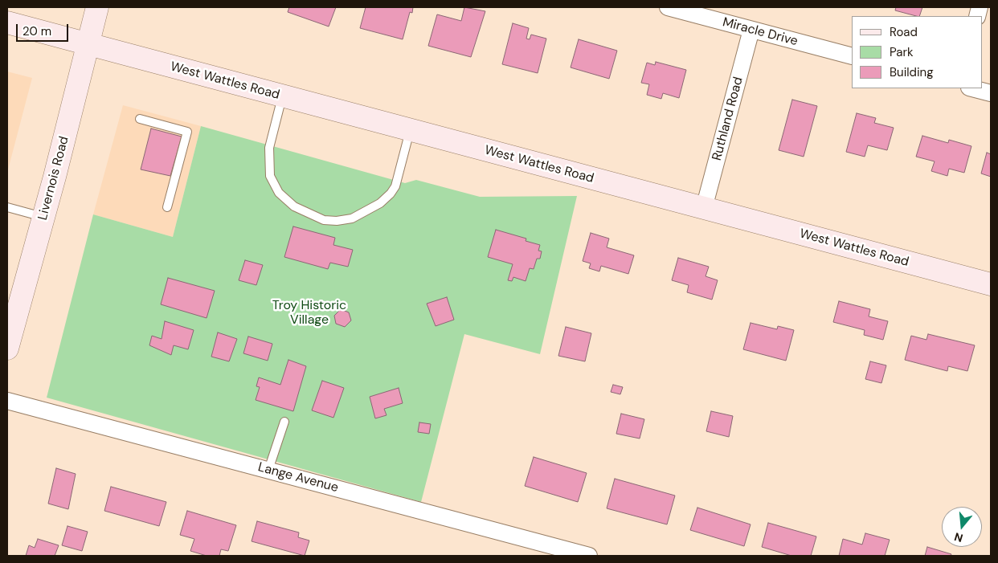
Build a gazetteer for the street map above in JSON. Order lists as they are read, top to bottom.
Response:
{
  "streets": {
    "street": [
      "Miracle Drive",
      "West Wattles Road",
      "Ruthland Road",
      "Livernois Road",
      "Lange Avenue"
    ]
  },
  "crossings": [
    ["Miracle Drive", "Ruthland Road"],
    ["West Wattles Road", "Ruthland Road"],
    ["West Wattles Road", "Livernois Road"]
  ],
  "parks": ["Troy Historic Village"],
  "legend": ["Road", "Park", "Building"],
  "scale_bar": "20 m",
  "north": "bottom"
}
